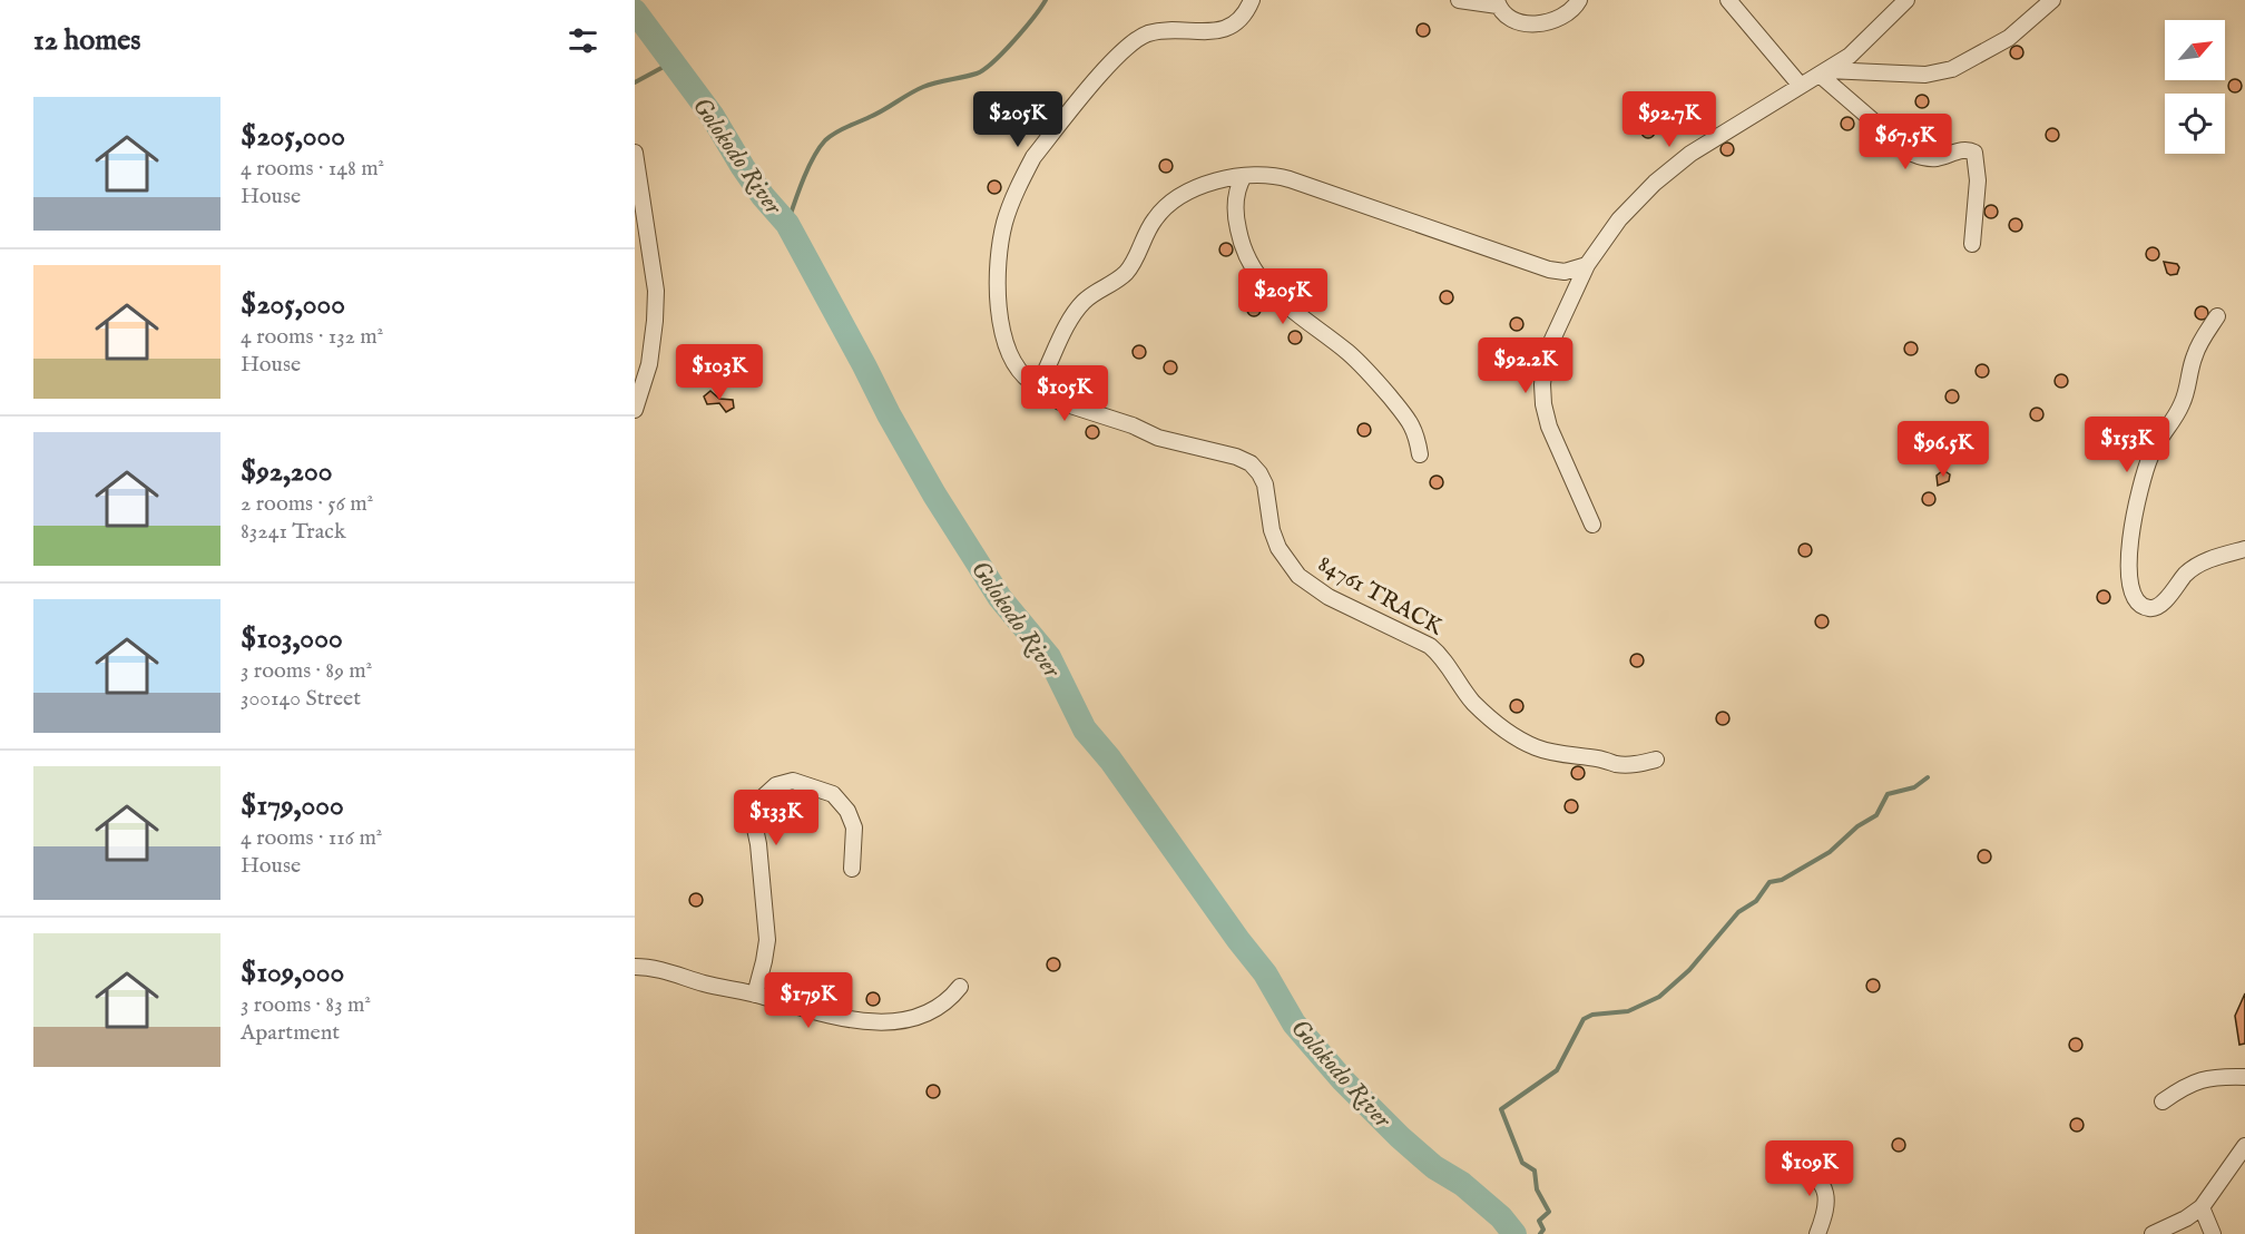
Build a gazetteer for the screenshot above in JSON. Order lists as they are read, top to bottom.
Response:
{
  "streets": {
    "street": ["84761 TRACK"]
  },
  "water": ["Golokodo River"],
  "north": "top right",
  "page": {
    "heading": "12 homes",
    "list": [
      {
        "name": "$205,000",
        "note": "4 rooms · 148 m² · House"
      },
      {
        "name": "$205,000",
        "note": "4 rooms · 132 m² · House"
      },
      {
        "name": "$92,200",
        "note": "2 rooms · 56 m² · 83241 Track"
      },
      {
        "name": "$103,000",
        "note": "3 rooms · 89 m² · 300140 Street"
      },
      {
        "name": "$179,000",
        "note": "4 rooms · 116 m² · House"
      },
      {
        "name": "$109,000",
        "note": "3 rooms · 83 m² · Apartment"
      }
    ],
    "price": [
      "$205K",
      "$92.7K",
      "$67.5K",
      "$205K",
      "$92.2K",
      "$103K",
      "$105K",
      "$153K",
      "$96.5K",
      "$133K",
      "$179K",
      "$109K"
    ]
  }
}
